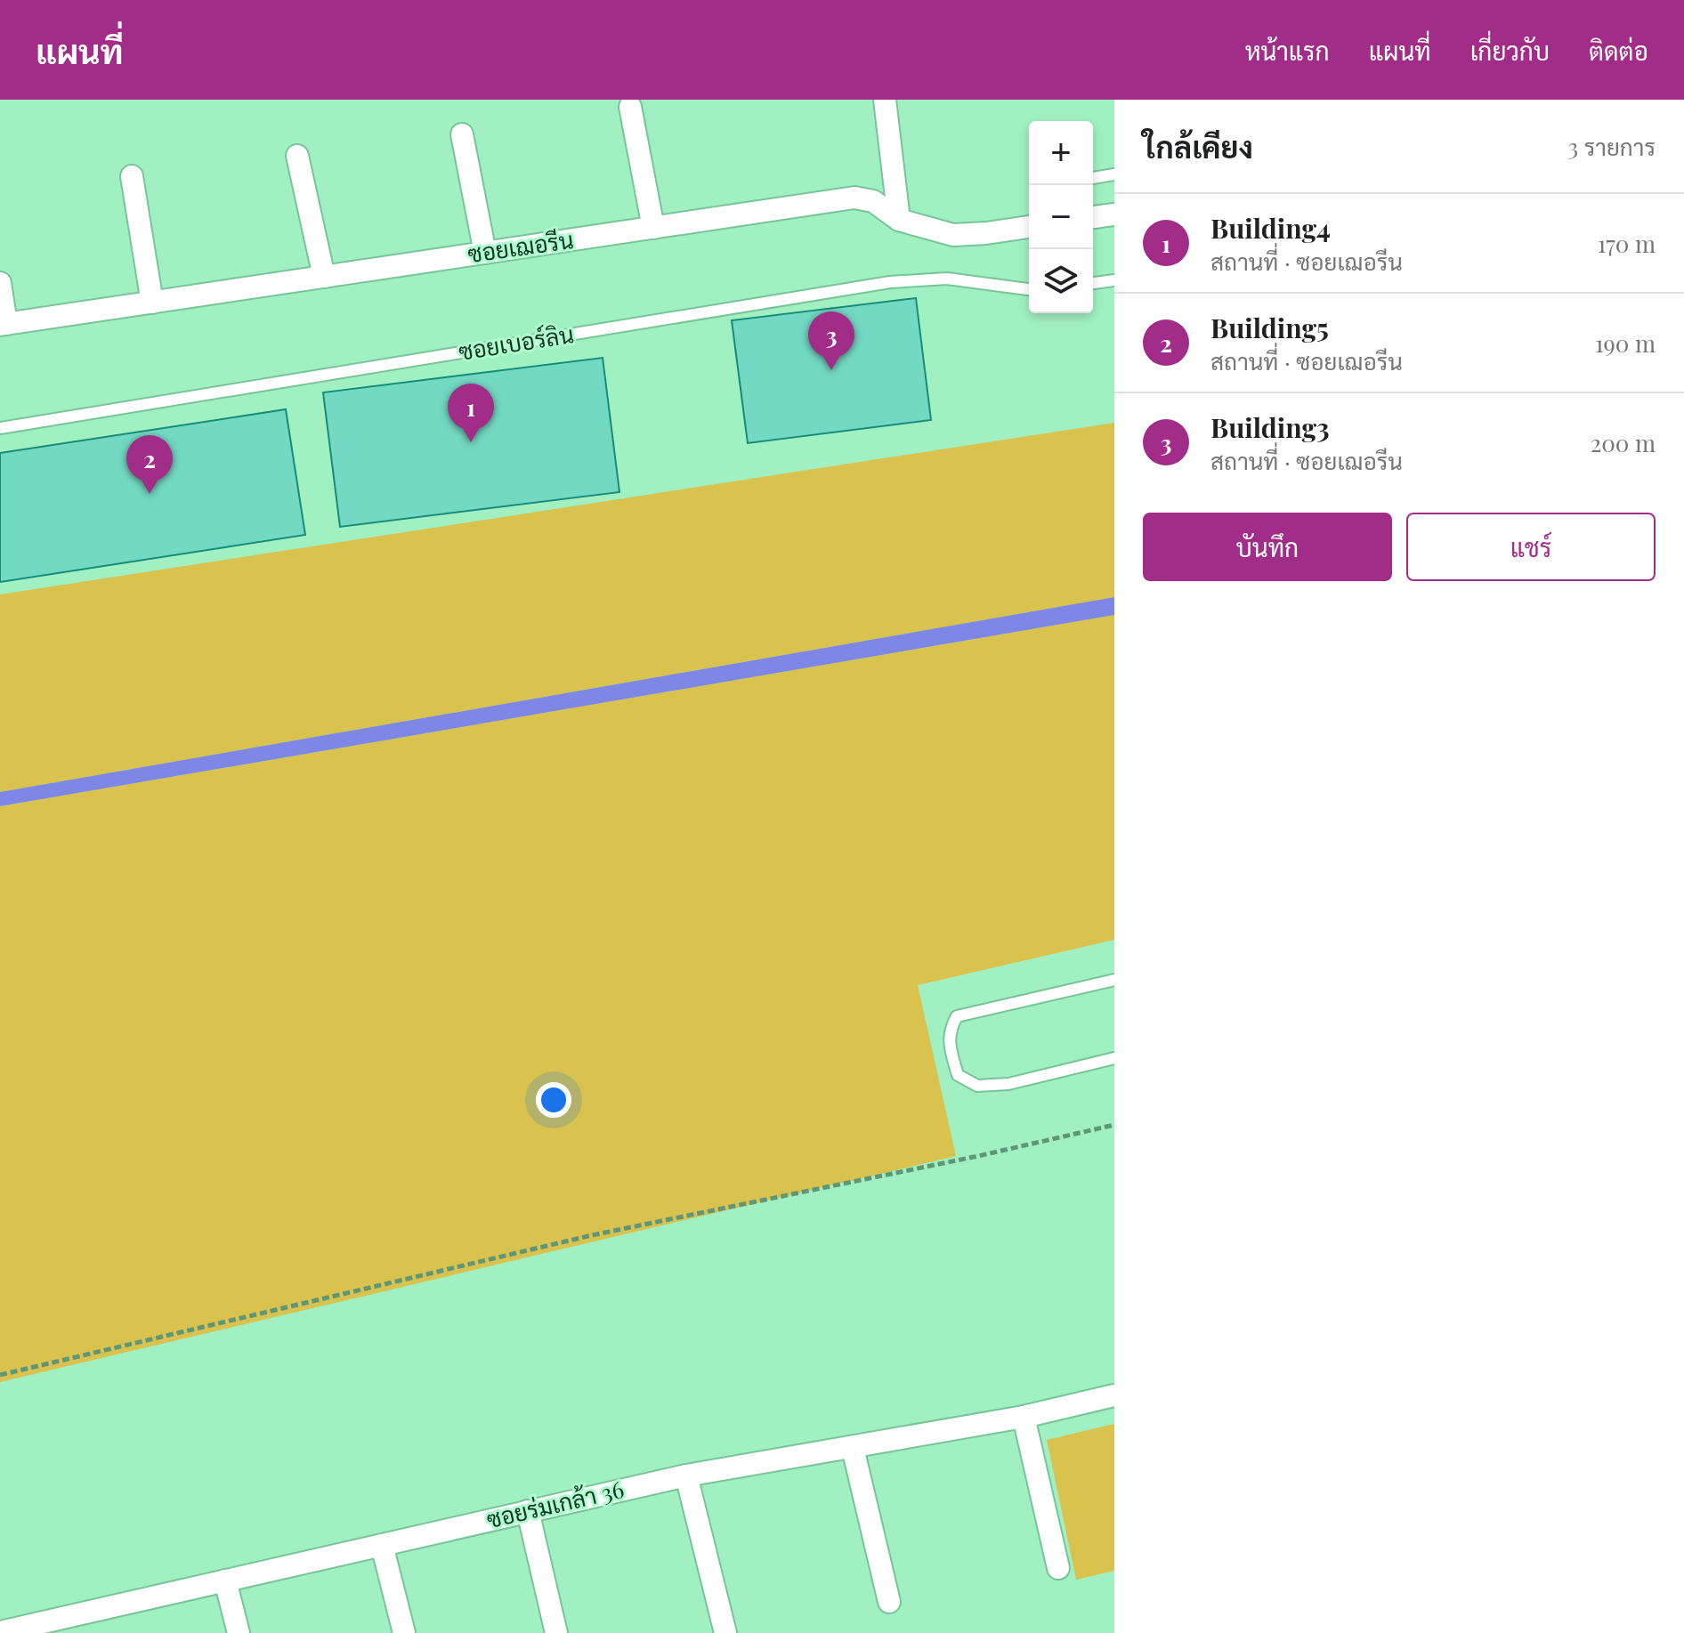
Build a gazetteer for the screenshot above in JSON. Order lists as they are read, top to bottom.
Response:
{
  "streets": {
    "street": ["ซอยเฌอรีน", "ซอยร่มเกล้า 36"],
    "lane": ["ซอยเบอร์ลิน"]
  },
  "page": {
    "header": "แผนที่",
    "nav": [
      "หน้าแรก",
      "แผนที่",
      "เกี่ยวกับ",
      "ติดต่อ"
    ],
    "heading": ["ใกล้เคียง", "3 รายการ"],
    "map_buttons": ["+", "−"],
    "list": [
      {
        "mark": "1",
        "name": "Building4",
        "note": "สถานที่ · ซอยเฌอรีน",
        "value": "170 m"
      },
      {
        "mark": "2",
        "name": "Building5",
        "note": "สถานที่ · ซอยเฌอรีน",
        "value": "190 m"
      },
      {
        "mark": "3",
        "name": "Building3",
        "note": "สถานที่ · ซอยเฌอรีน",
        "value": "200 m"
      }
    ],
    "pins": ["3", "1", "2"],
    "buttons": ["บันทึก", "แชร์"]
  }
}
